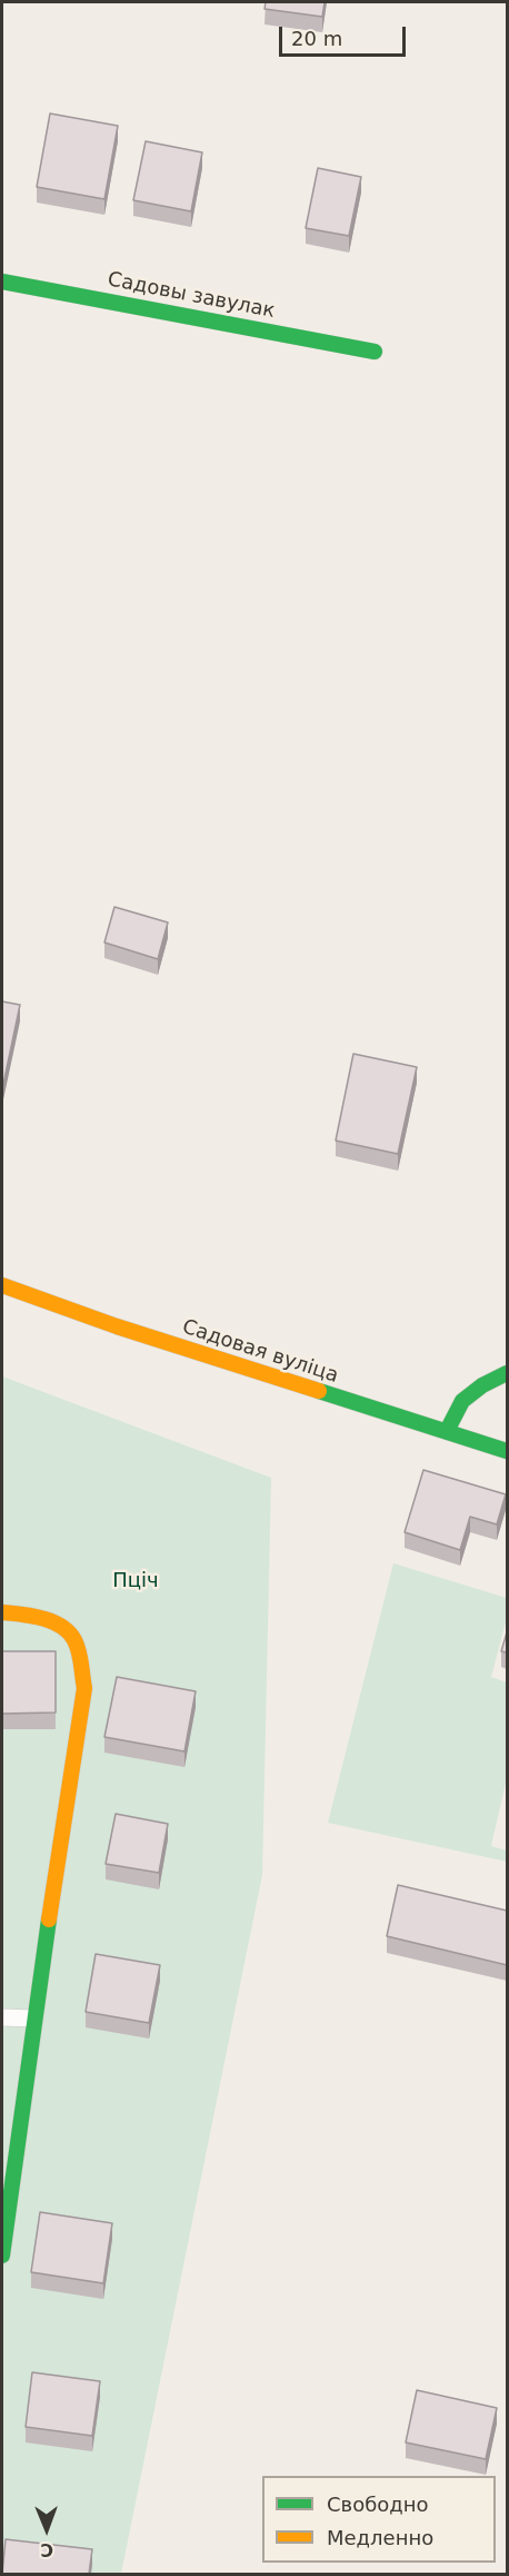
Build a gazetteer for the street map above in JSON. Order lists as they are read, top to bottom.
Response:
{
  "streets": {
    "street": ["Садовы завулак", "Садовая вуліца"]
  },
  "parks": ["Пціч"],
  "legend": ["Свободно", "Медленно"],
  "scale_bar": "20 m",
  "north": "bottom"
}
